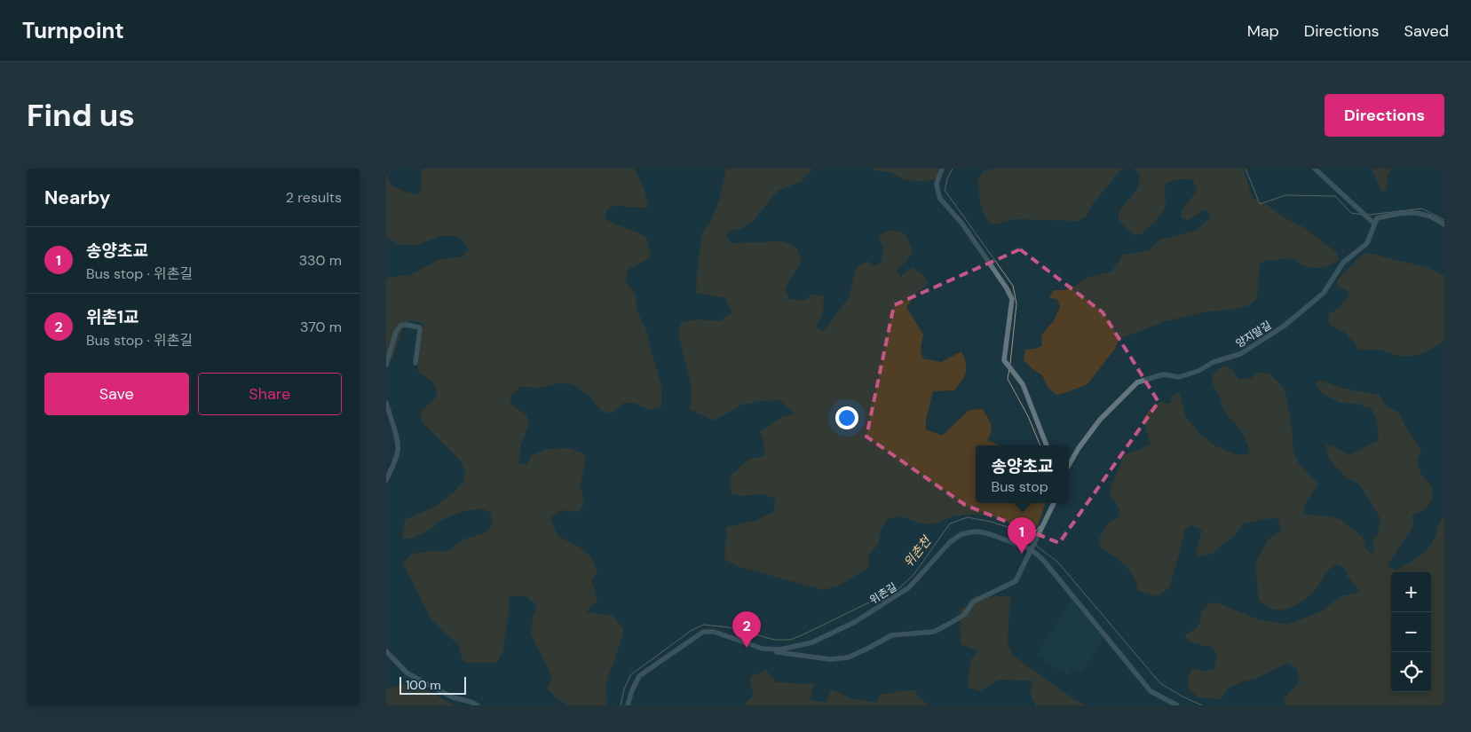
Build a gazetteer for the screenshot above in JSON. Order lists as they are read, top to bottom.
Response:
{
  "streets": {
    "street": ["양지말길", "위촌길"]
  },
  "water": ["위촌천"],
  "scale_bar": "100 m",
  "page": {
    "header": "Turnpoint",
    "nav": ["Map", "Directions", "Saved"],
    "buttons": [
      "Directions",
      ["Save", "Share"]
    ],
    "title": "Find us",
    "heading": ["Nearby", "2 results"],
    "list": [
      {
        "mark": "1",
        "name": "송양초교",
        "note": "Bus stop · 위촌길",
        "value": "330 m"
      },
      {
        "mark": "2",
        "name": "위촌1교",
        "note": "Bus stop · 위촌길",
        "value": "370 m"
      }
    ],
    "popup": ["송양초교", "Bus stop"],
    "pins": ["1", "2"],
    "map_buttons": ["+", "−"],
    "scale": "100 m"
  }
}
